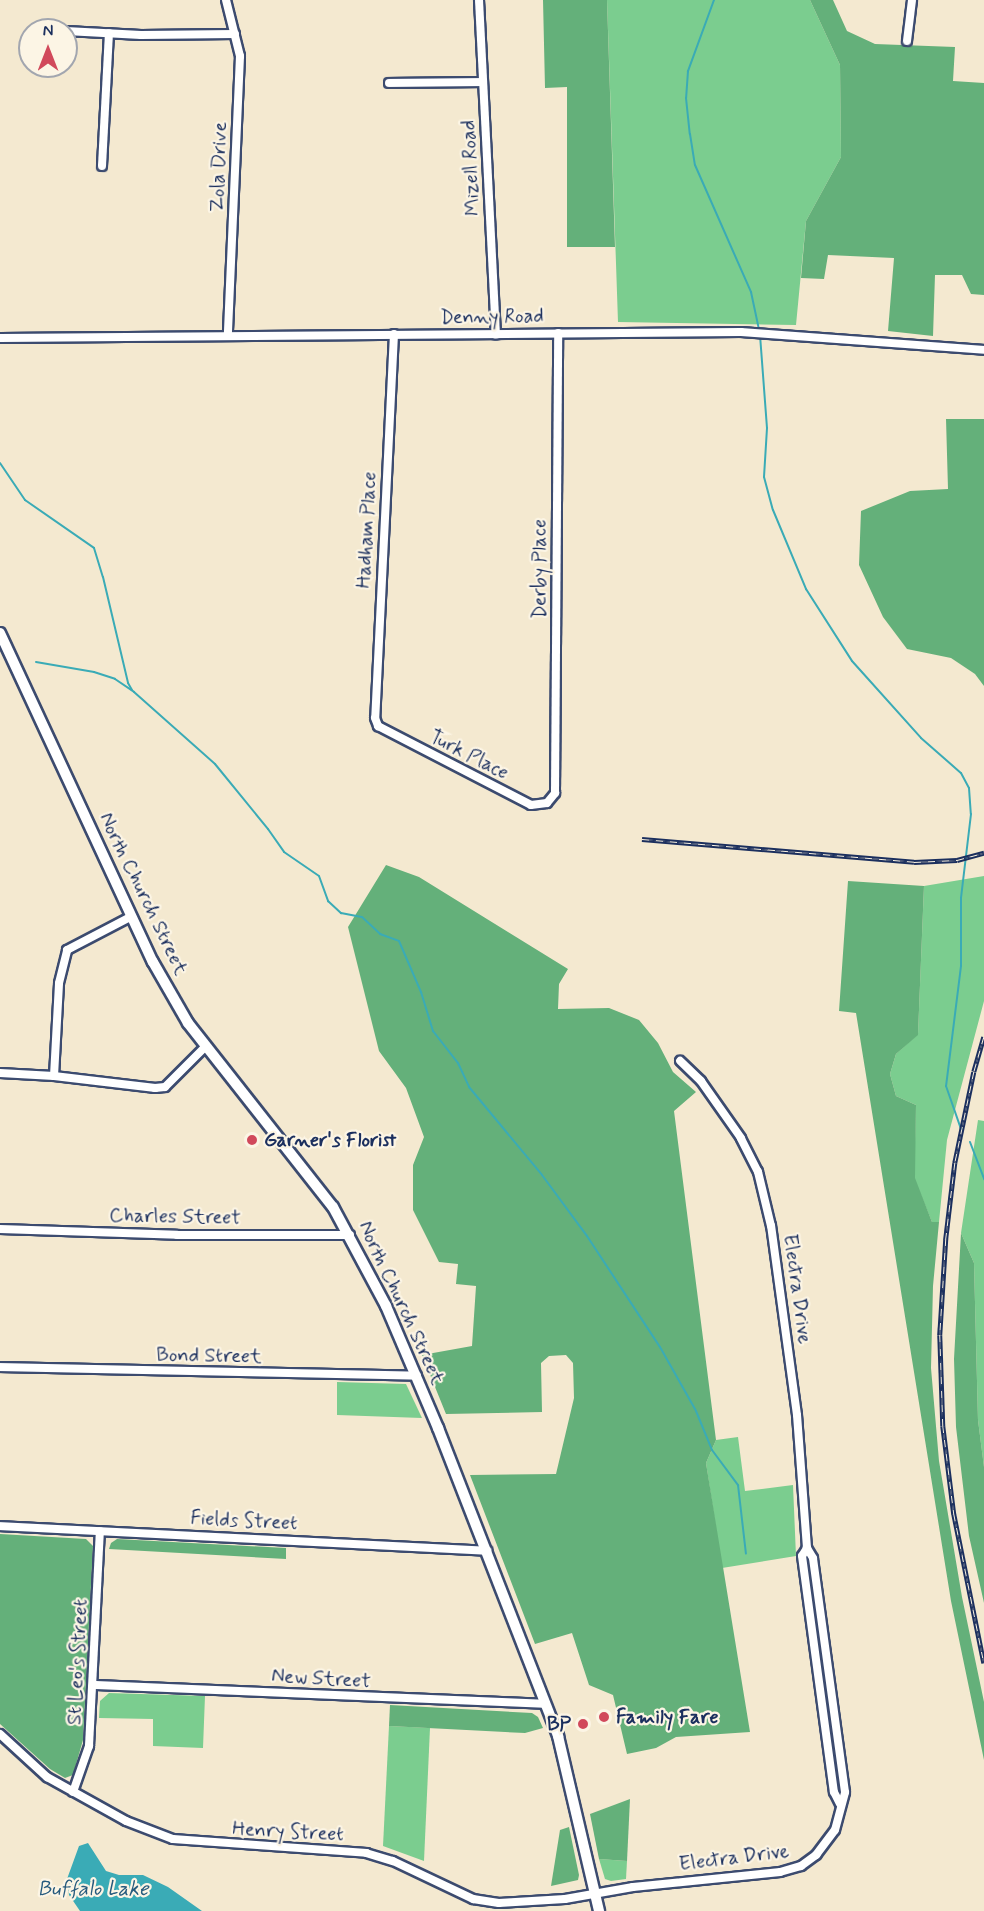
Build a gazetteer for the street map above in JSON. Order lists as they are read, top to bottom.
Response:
{
  "streets": {
    "main road": ["North Church Street"],
    "street": [
      "Zola Drive",
      "Mizell Road",
      "Denny Road",
      "Hadham Place",
      "Derby Place",
      "Turk Place",
      "Charles Street",
      "Electra Drive",
      "Bond Street",
      "Fields Street",
      "St Leo's Street",
      "New Street",
      "Henry Street"
    ]
  },
  "crossings": [
    ["Zola Drive", "Denny Road"],
    ["Mizell Road", "Denny Road"],
    ["Denny Road", "Hadham Place"],
    ["Denny Road", "Derby Place"],
    ["Hadham Place", "Turk Place"],
    ["Derby Place", "Turk Place"],
    ["North Church Street", "Charles Street"],
    ["North Church Street", "Electra Drive"],
    ["North Church Street", "Bond Street"],
    ["North Church Street", "Fields Street"],
    ["North Church Street", "New Street"],
    ["North Church Street", "Henry Street"],
    ["Electra Drive", "Henry Street"],
    ["Fields Street", "St Leo's Street"],
    ["St Leo's Street", "New Street"],
    ["St Leo's Street", "Henry Street"]
  ],
  "water": ["Buffalo Lake"],
  "places": ["Garner's Florist", "Family Fare", "BP"],
  "north": "top"
}
